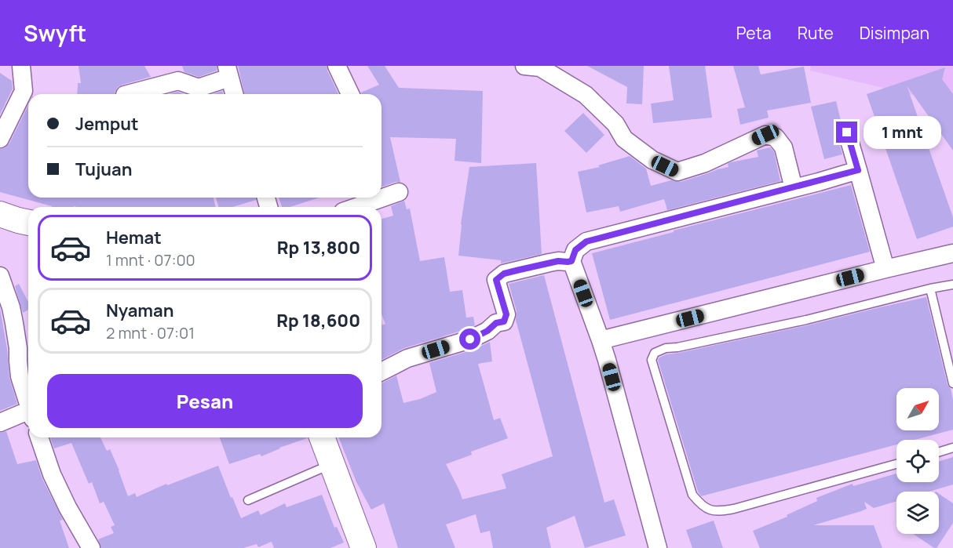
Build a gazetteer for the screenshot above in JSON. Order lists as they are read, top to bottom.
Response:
{
  "north": "top right",
  "page": {
    "header": "Swyft",
    "nav": ["Peta", "Rute", "Disimpan"],
    "banner": ["Jemput", "Tujuan"],
    "bubble": "1 mnt",
    "list": [
      {
        "name": "Hemat",
        "note": "1 mnt · 07:00",
        "value": "Rp 13,800"
      },
      {
        "name": "Nyaman",
        "note": "2 mnt · 07:01",
        "value": "Rp 18,600"
      }
    ],
    "buttons": "Pesan"
  }
}
